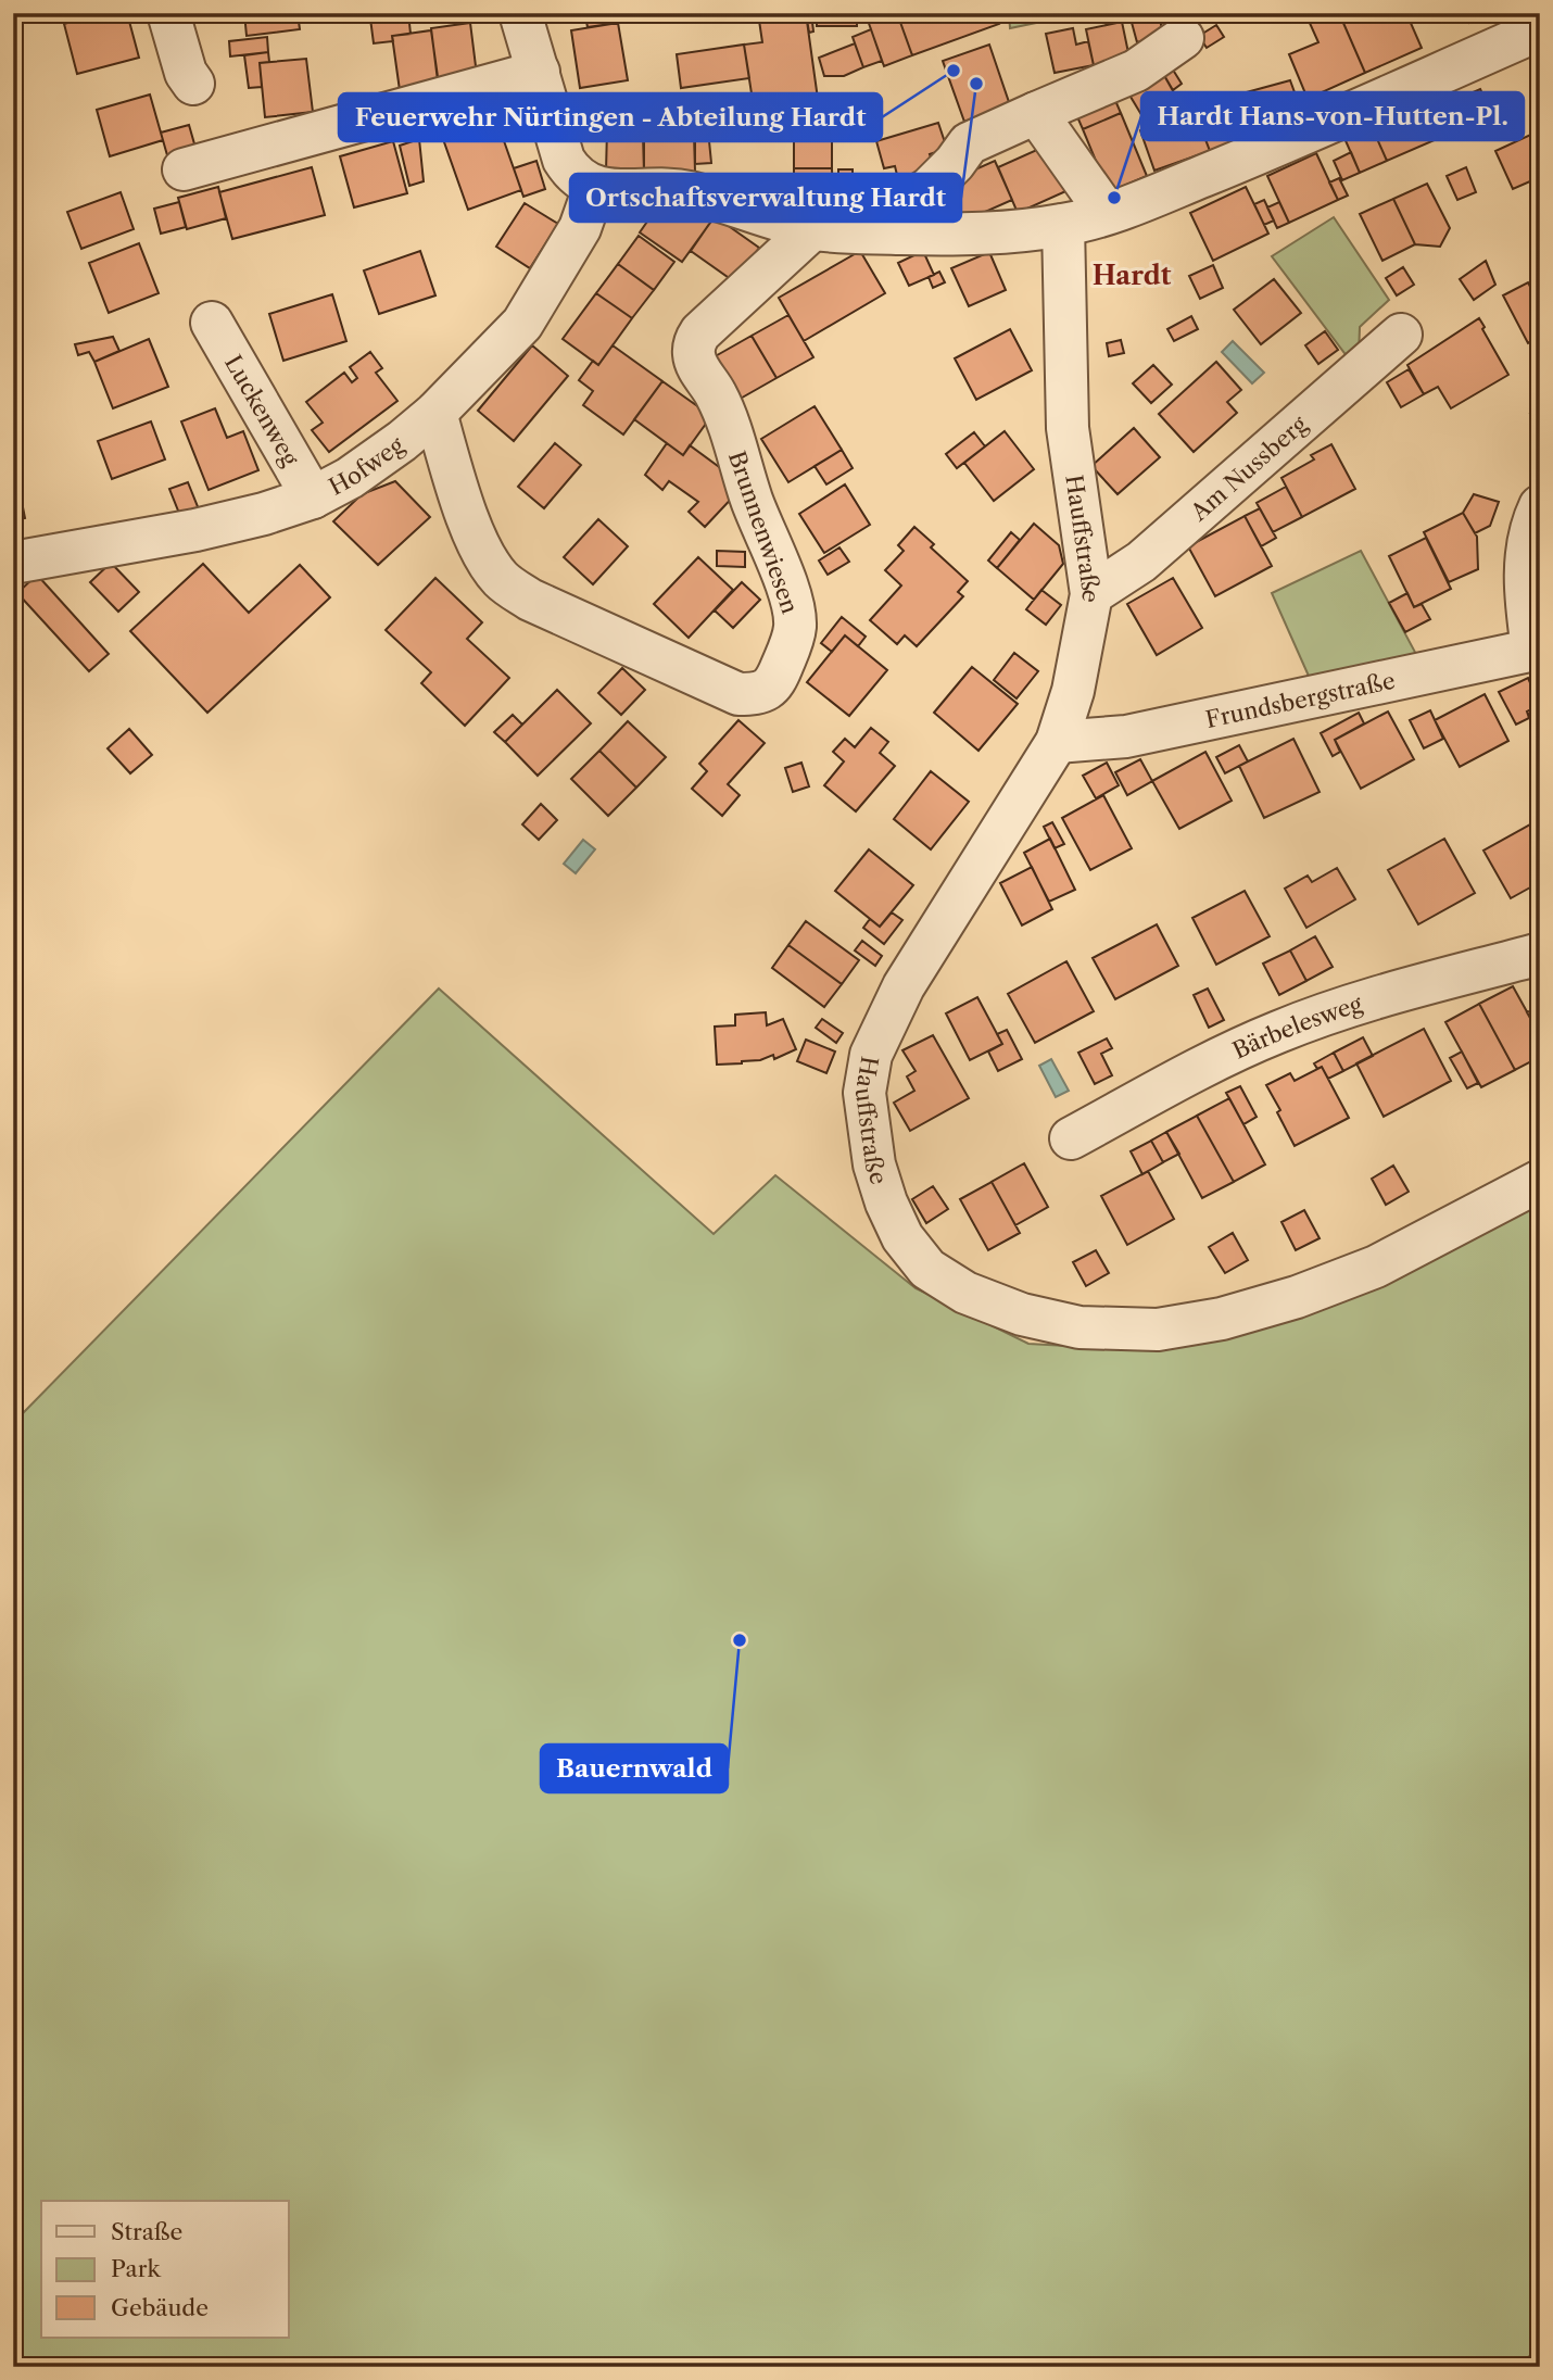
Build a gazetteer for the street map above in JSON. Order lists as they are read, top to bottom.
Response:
{
  "streets": {
    "street": [
      "Luckenweg",
      "Hofweg",
      "Am Nussberg",
      "Brunnenwiesen",
      "Hauffstraße",
      "Frundsbergstraße",
      "Bärbelesweg"
    ]
  },
  "crossings": [
    ["Luckenweg", "Hofweg"],
    ["Hofweg", "Brunnenwiesen"],
    ["Am Nussberg", "Hauffstraße"],
    ["Hauffstraße", "Frundsbergstraße"]
  ],
  "districts": ["Hardt"],
  "places": [
    "Feuerwehr Nürtingen - Abteilung Hardt",
    "Ortschaftsverwaltung Hardt",
    "Hardt Hans-von-Hutten-Pl.",
    "Bauernwald"
  ],
  "legend": ["Straße", "Park", "Gebäude"]
}
